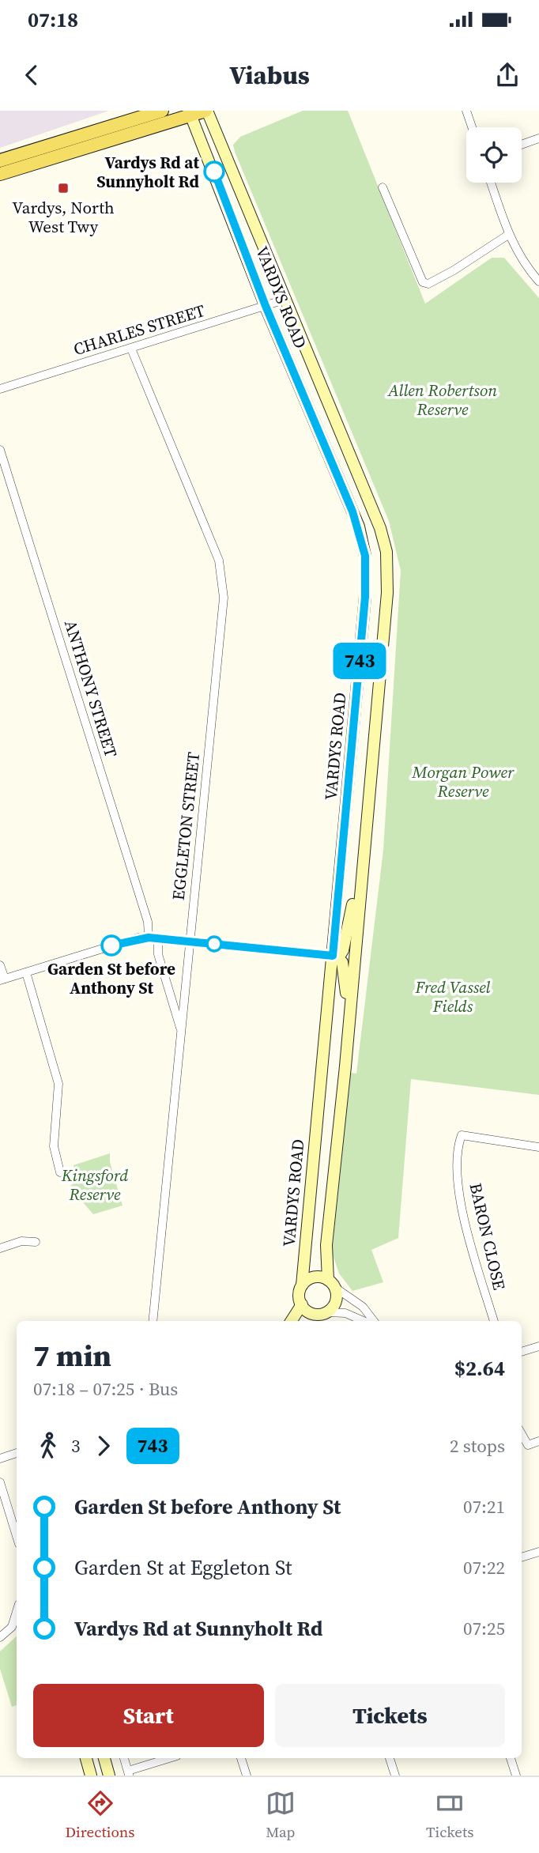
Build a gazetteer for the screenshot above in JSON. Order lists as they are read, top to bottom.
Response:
{
  "streets": {
    "main road": ["VARDYS ROAD"],
    "street": [
      "CHARLES STREET",
      "ANTHONY STREET",
      "EGGLETON STREET",
      "BARON CLOSE"
    ]
  },
  "crossings": [
    ["VARDYS ROAD", "CHARLES STREET"],
    ["CHARLES STREET", "EGGLETON STREET"]
  ],
  "parks": [
    "Allen Robertson Reserve",
    "Morgan Power Reserve",
    "Fred Vassel Fields",
    "Kingsford Reserve"
  ],
  "places": {
    "other": ["Vardys Rd at Sunnyholt Rd", "Garden St before Anthony St"],
    "transit": ["Vardys, North West Twy"]
  },
  "lines": ["bus line 743"],
  "page": {
    "status": "07:18",
    "header": "Viabus",
    "on_map": "743",
    "heading": ["7 min", "07:18 – 07:25 · Bus", "$2.64"],
    "legs": ["3", "743", "2 stops"],
    "list": [
      {
        "name": "Garden St before Anthony St",
        "value": "07:21"
      },
      {
        "name": "Garden St at Eggleton St",
        "value": "07:22"
      },
      {
        "name": "Vardys Rd at Sunnyholt Rd",
        "value": "07:25"
      }
    ],
    "buttons": ["Start", "Tickets"],
    "tabs": ["Directions", "Map", "Tickets"]
  }
}
